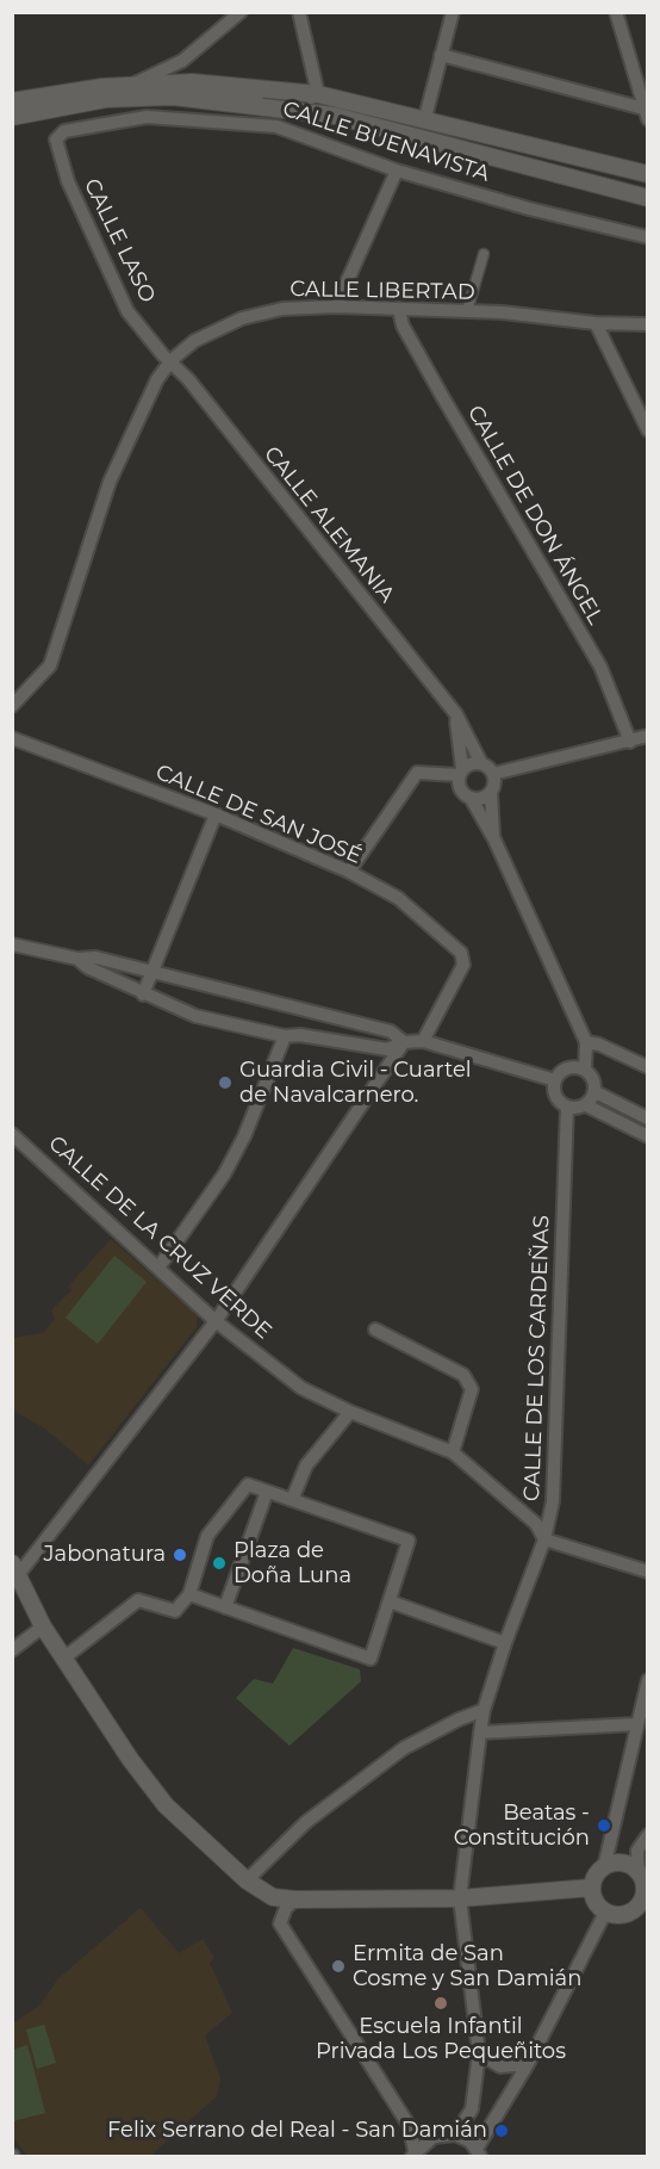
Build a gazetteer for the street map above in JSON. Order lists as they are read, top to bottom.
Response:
{
  "streets": {
    "street": [
      "CALLE BUENAVISTA",
      "CALLE LASO",
      "CALLE LIBERTAD",
      "CALLE DE DON ÁNGEL",
      "CALLE ALEMANIA",
      "CALLE DE SAN JOSÉ",
      "CALLE DE LA CRUZ VERDE",
      "CALLE DE LOS CARDEÑAS"
    ]
  },
  "crossings": [
    ["CALLE BUENAVISTA", "CALLE LASO"],
    ["CALLE LASO", "CALLE LIBERTAD"],
    ["CALLE LASO", "CALLE ALEMANIA"],
    ["CALLE LIBERTAD", "CALLE DE DON ÁNGEL"],
    ["CALLE LIBERTAD", "CALLE ALEMANIA"],
    ["CALLE DE LA CRUZ VERDE", "CALLE DE LOS CARDEÑAS"]
  ],
  "places": [
    "Guardia Civil - Cuartel de Navalcarnero.",
    "Jabonatura",
    "Plaza de Doña Luna",
    "Beatas - Constitución",
    "Ermita de San Cosme y San Damián",
    "Escuela Infantil Privada Los Pequeñitos",
    "Felix Serrano del Real - San Damián"
  ]
}
